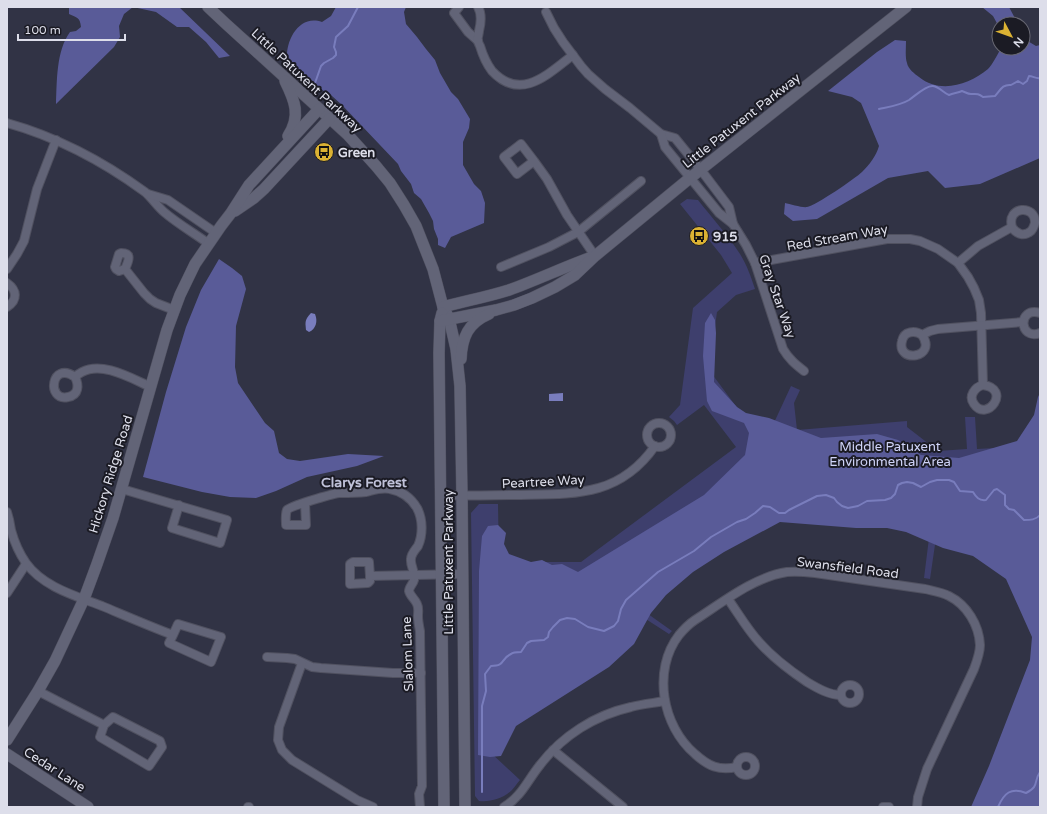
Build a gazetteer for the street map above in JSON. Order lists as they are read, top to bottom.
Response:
{
  "streets": {
    "street": [
      "Little Patuxent Parkway",
      "Red Stream Way",
      "Gray Star Way",
      "Hickory Ridge Road",
      "Peartree Way",
      "Swansfield Road",
      "Slalom Lane",
      "Cedar Lane"
    ]
  },
  "crossings": [
    ["Little Patuxent Parkway", "Gray Star Way"],
    ["Little Patuxent Parkway", "Hickory Ridge Road"],
    ["Little Patuxent Parkway", "Peartree Way"],
    ["Red Stream Way", "Gray Star Way"]
  ],
  "districts": ["Clarys Forest"],
  "parks": ["Middle Patuxent Environmental Area"],
  "places": {
    "bus stop": ["Green", "915"]
  },
  "scale_bar": "100 m",
  "north": "bottom right"
}
